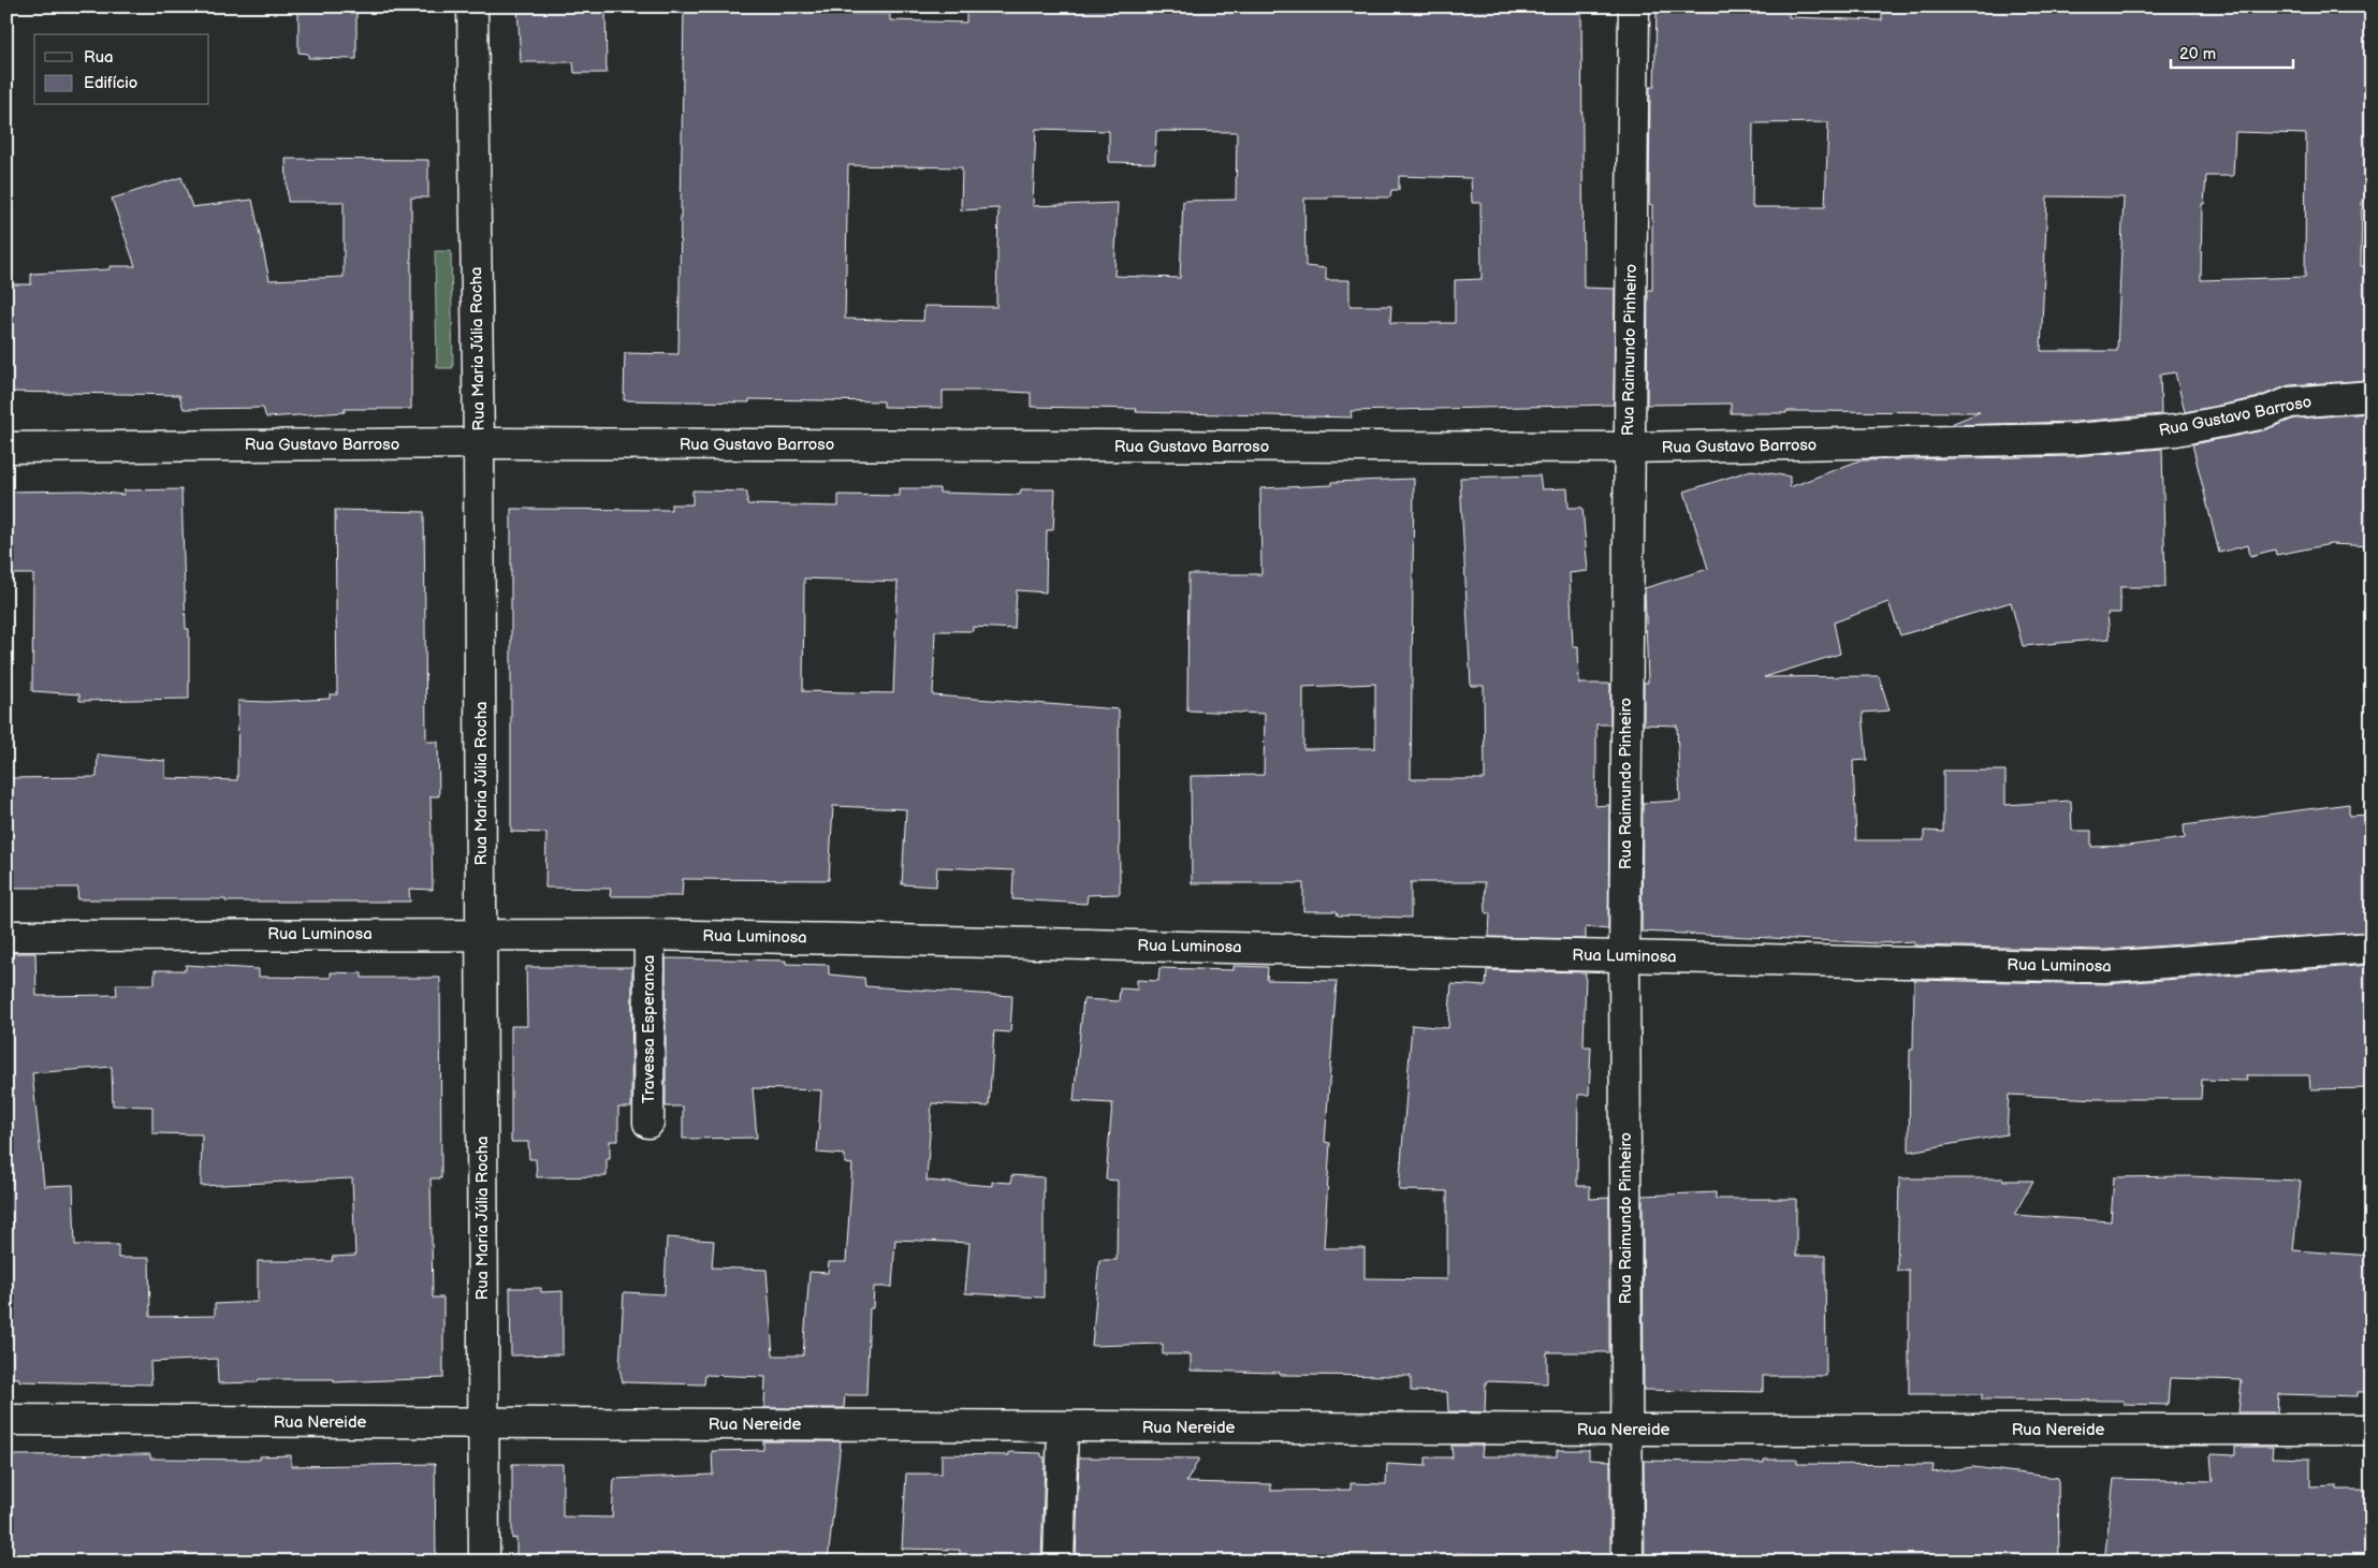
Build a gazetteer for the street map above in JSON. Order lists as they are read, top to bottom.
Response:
{
  "streets": {
    "street": [
      "Rua Maria Júlia Rocha",
      "Rua Raimundo Pinheiro",
      "Rua Gustavo Barroso",
      "Rua Luminosa",
      "Travessa Esperanca",
      "Rua Nereide"
    ]
  },
  "crossings": [
    ["Rua Maria Júlia Rocha", "Rua Gustavo Barroso"],
    ["Rua Maria Júlia Rocha", "Rua Luminosa"],
    ["Rua Maria Júlia Rocha", "Rua Nereide"],
    ["Rua Raimundo Pinheiro", "Rua Gustavo Barroso"],
    ["Rua Raimundo Pinheiro", "Rua Luminosa"],
    ["Rua Raimundo Pinheiro", "Rua Nereide"],
    ["Rua Luminosa", "Travessa Esperanca"]
  ],
  "legend": ["Rua", "Edifício"],
  "scale_bar": "20 m"
}
